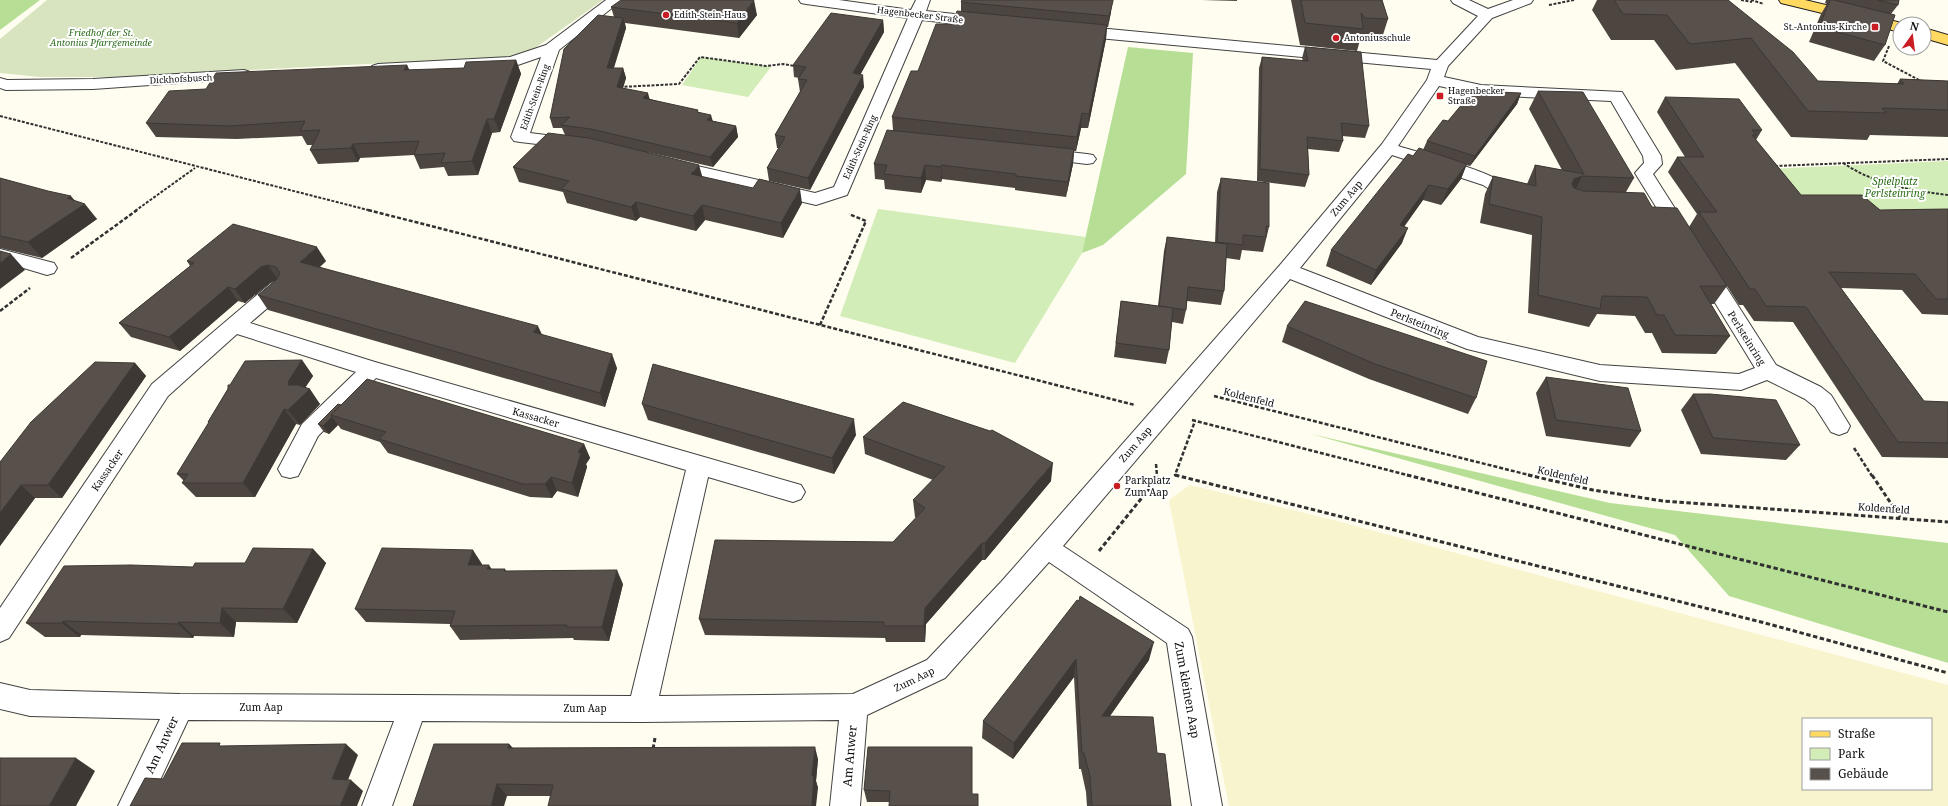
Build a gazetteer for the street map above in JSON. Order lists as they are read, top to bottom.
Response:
{
  "streets": {
    "street": [
      "Hagenbecker Straße",
      "Dickhofsbusch",
      "Edith-Stein-Ring",
      "Zum Aap",
      "Perlsteinring",
      "Kassacker",
      "Zum kleinen Aap",
      "Am Anwer"
    ],
    "path": ["Koldenfeld"]
  },
  "crossings": [
    ["Hagenbecker Straße", "Edith-Stein-Ring"],
    ["Zum Aap", "Perlsteinring"],
    ["Zum Aap", "Koldenfeld"],
    ["Zum Aap", "Zum kleinen Aap"],
    ["Zum Aap", "Am Anwer"]
  ],
  "parks": ["Friedhof der St. Antonius Pfarrgemeinde", "Spielplatz Perlsteinring"],
  "places": {
    "other": ["Edith-Stein-Haus", "Antoniusschule", "Parkplatz Zum Aap"],
    "transit": ["St.-Antonius-Kirche", "Hagenbecker Straße"]
  },
  "legend": ["Straße", "Park", "Gebäude"],
  "north": "top"
}
